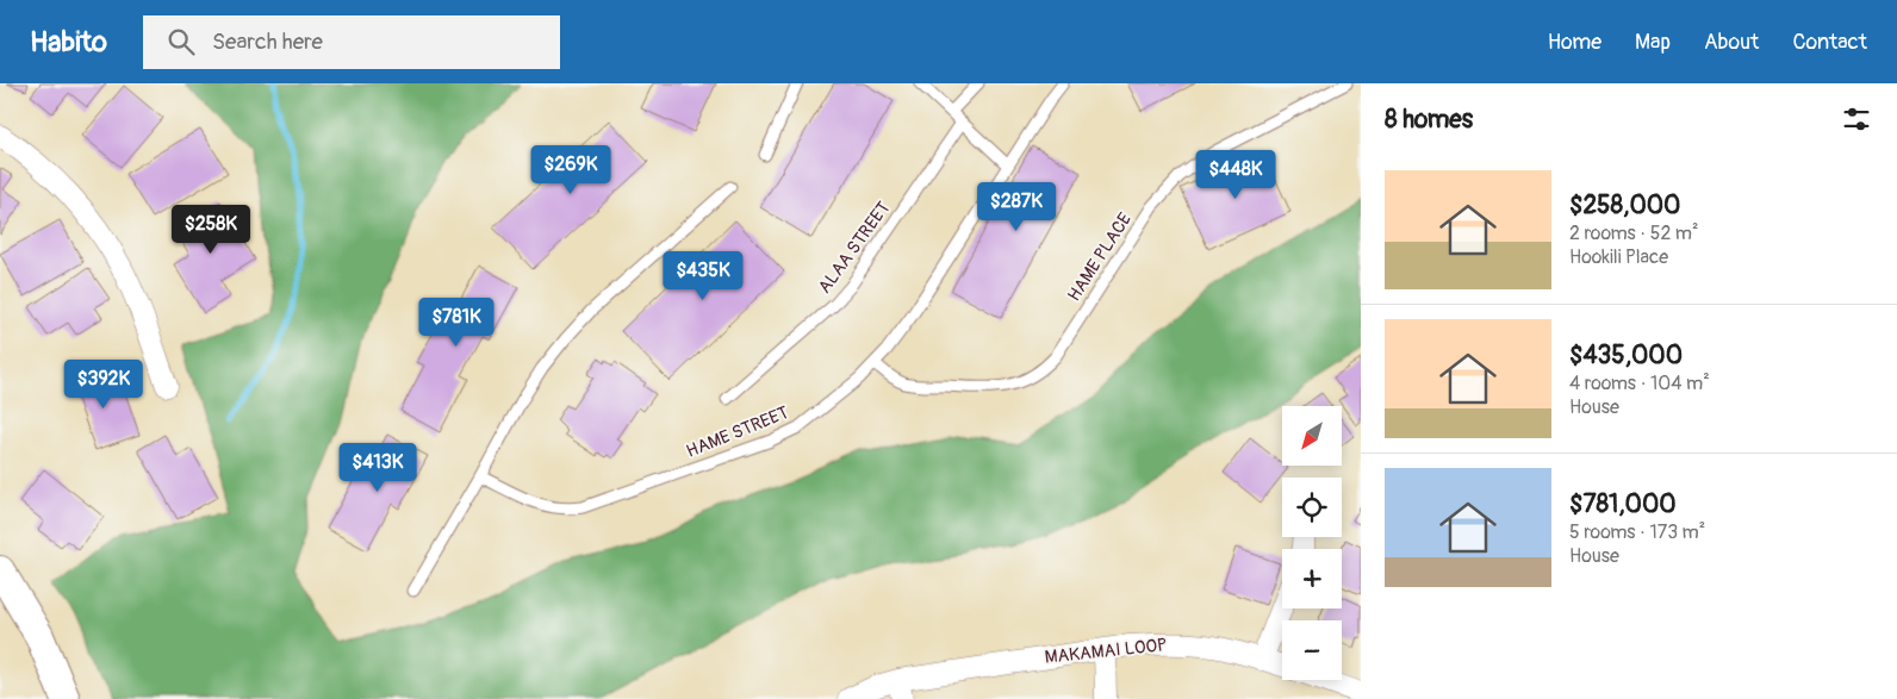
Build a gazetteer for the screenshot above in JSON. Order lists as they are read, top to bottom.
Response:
{
  "streets": {
    "street": ["MAKAMAI LOOP"],
    "lane": ["ALAA STREET", "HAME PLACE", "HAME STREET"]
  },
  "crossings": [
    ["HAME PLACE", "HAME STREET"]
  ],
  "north": "bottom left",
  "page": {
    "header": "Habito",
    "search": "Search here",
    "nav": [
      "Home",
      "Map",
      "About",
      "Contact"
    ],
    "heading": "8 homes",
    "price": [
      "$269K",
      "$448K",
      "$287K",
      "$258K",
      "$435K",
      "$781K",
      "$392K",
      "$413K"
    ],
    "list": [
      {
        "name": "$258,000",
        "note": "2 rooms · 52 m² · Hookili Place"
      },
      {
        "name": "$435,000",
        "note": "4 rooms · 104 m² · House"
      },
      {
        "name": "$781,000",
        "note": "5 rooms · 173 m² · House"
      }
    ],
    "map_buttons": ["+", "−"]
  }
}
